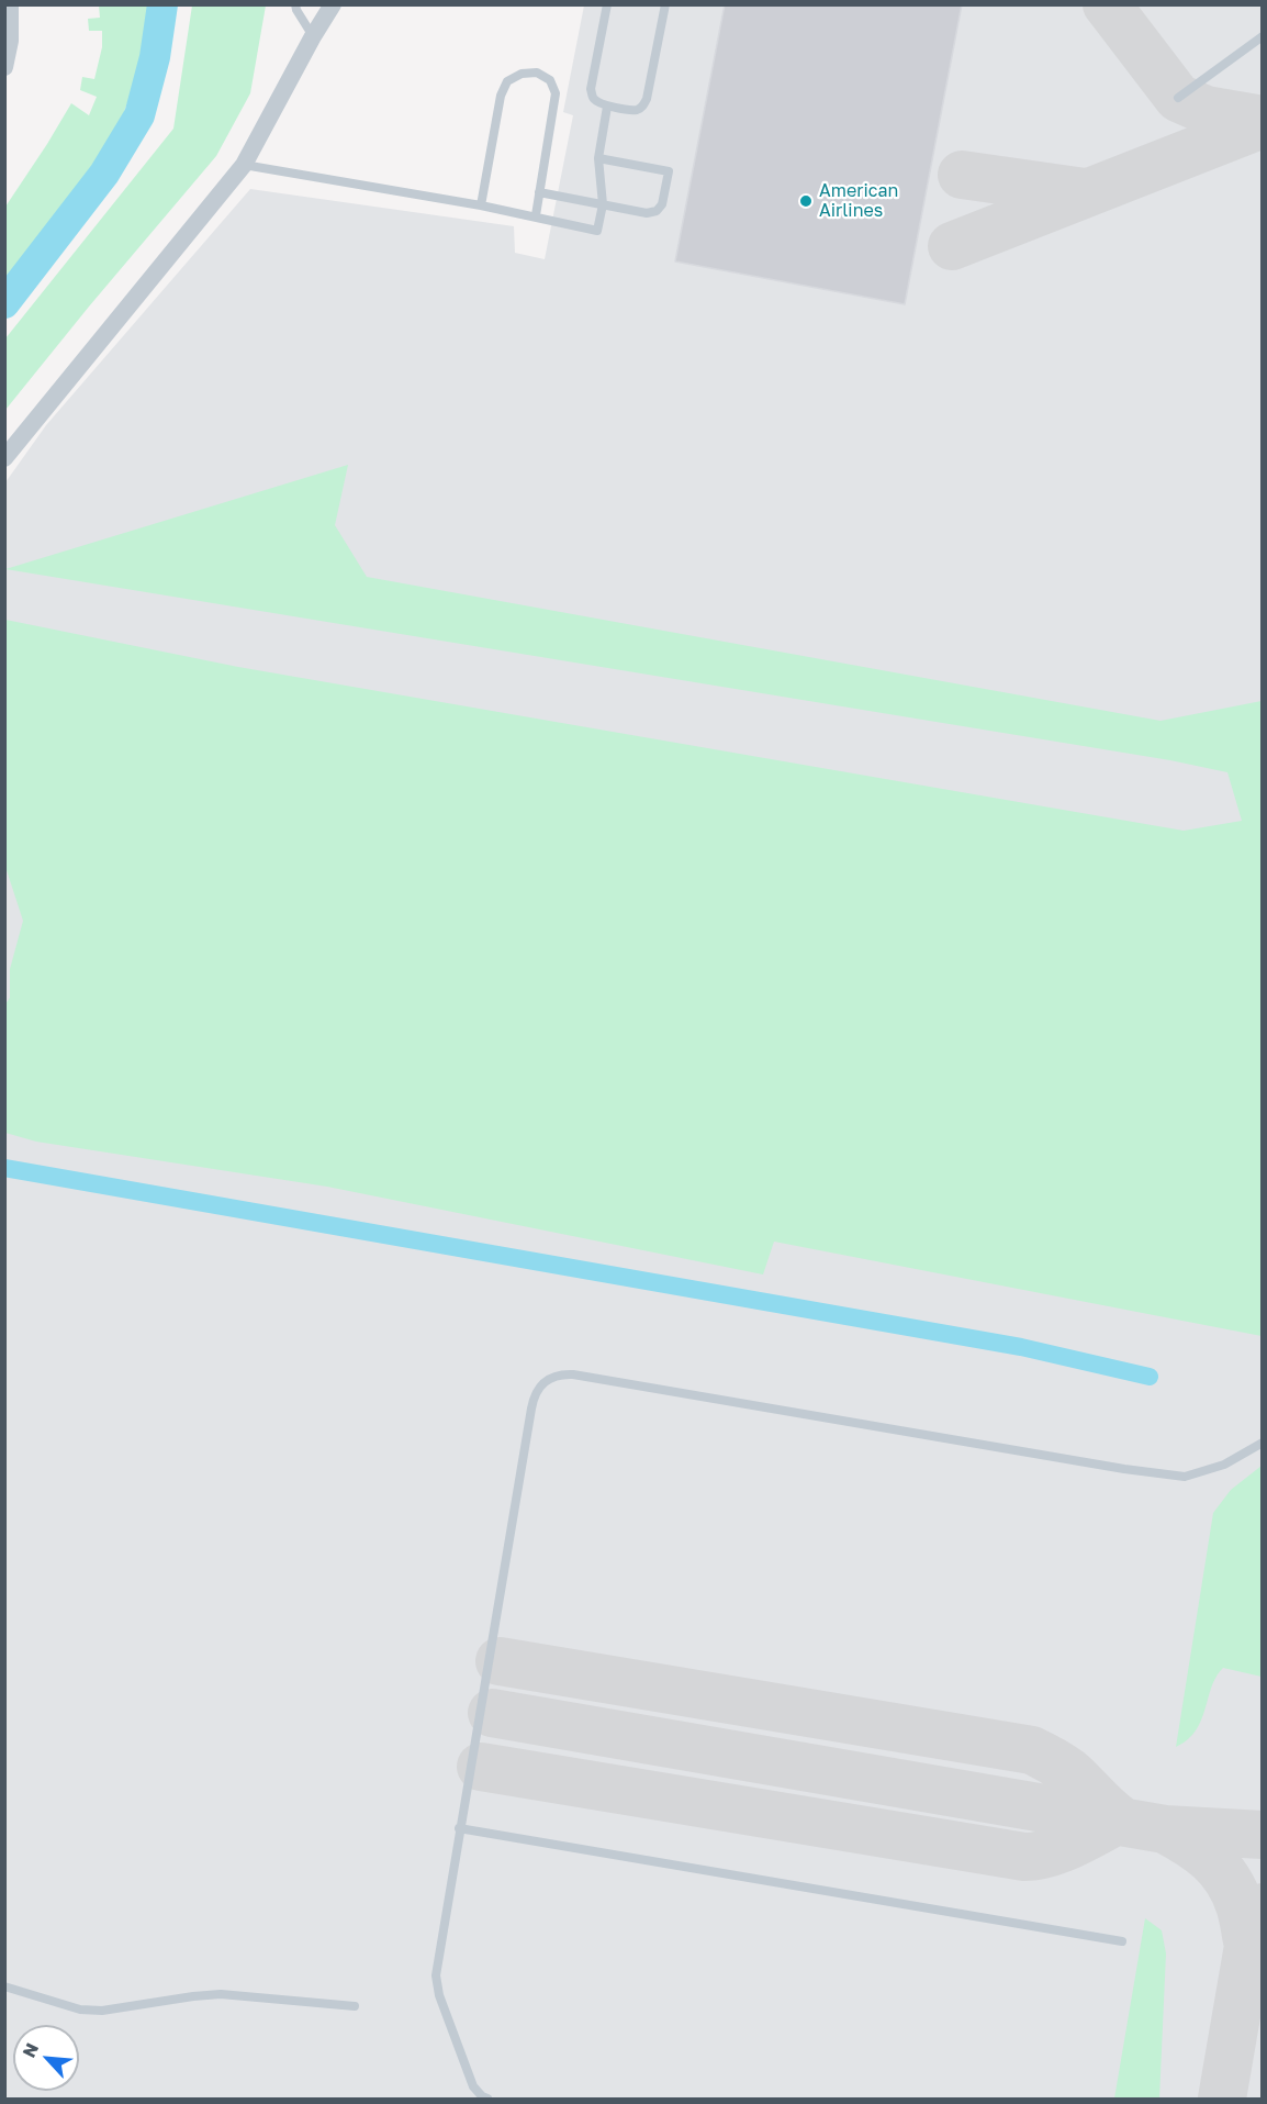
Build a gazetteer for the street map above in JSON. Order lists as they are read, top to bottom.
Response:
{
  "places": ["American Airlines"],
  "north": "top left"
}
